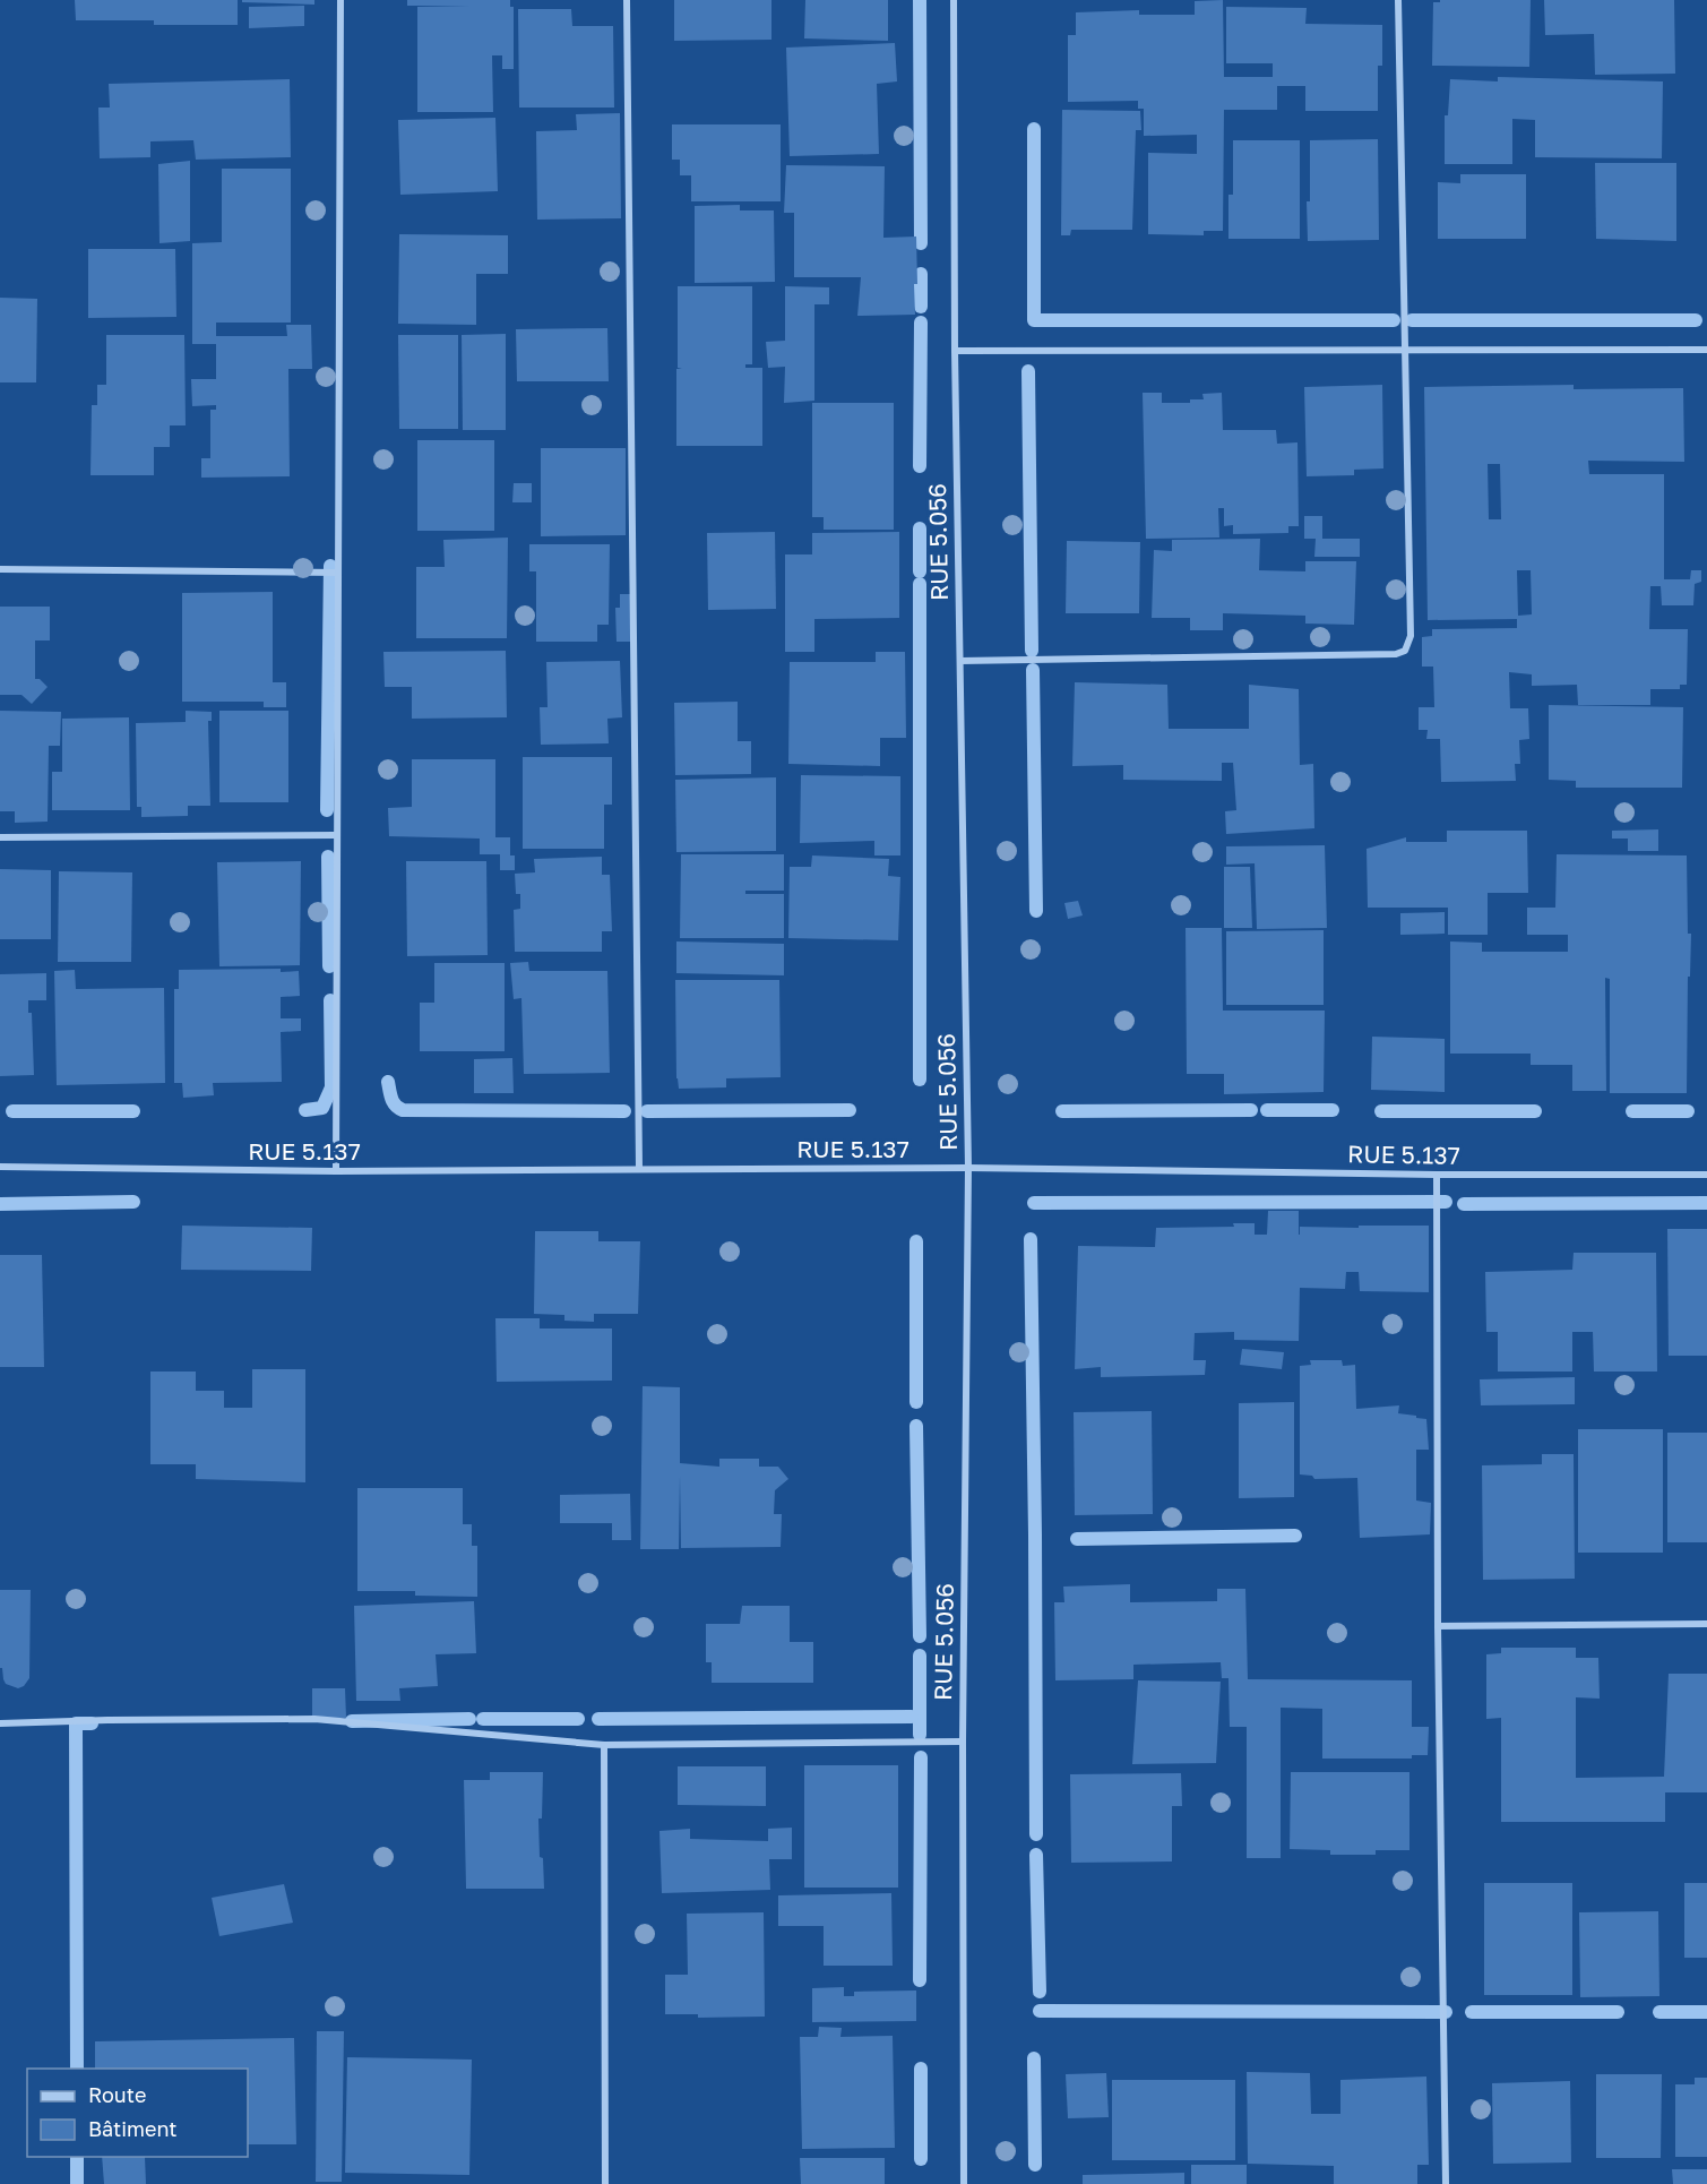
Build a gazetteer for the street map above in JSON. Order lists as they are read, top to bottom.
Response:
{
  "streets": {
    "street": ["RUE 5.056", "RUE 5.137"]
  },
  "crossings": [
    ["RUE 5.056", "RUE 5.137"]
  ],
  "legend": ["Route", "Bâtiment"]
}
